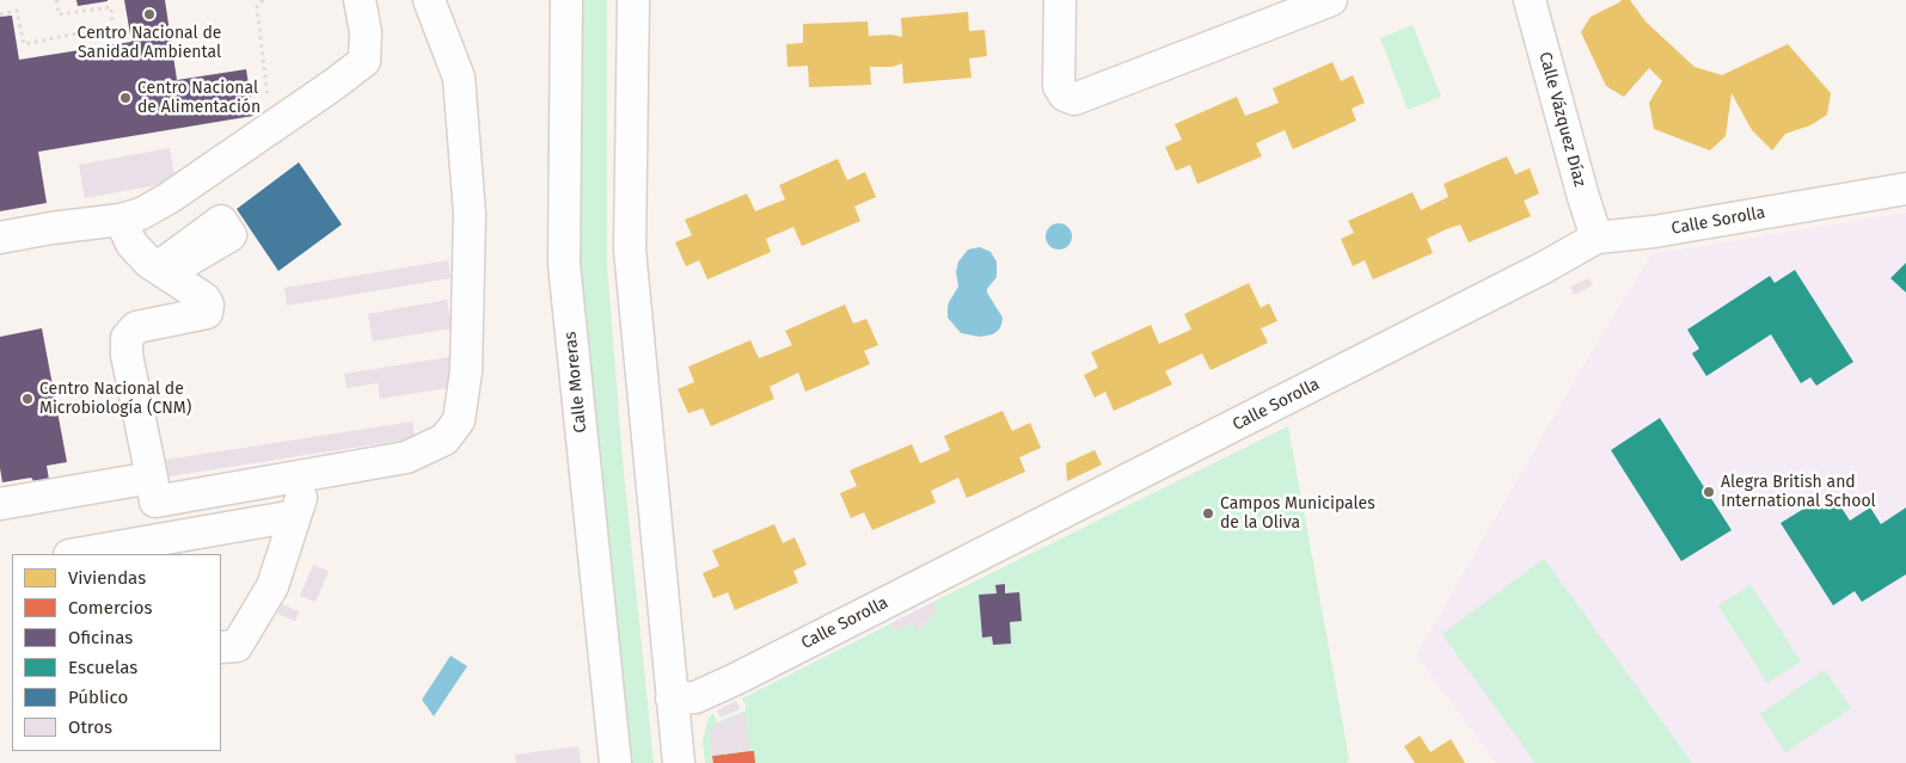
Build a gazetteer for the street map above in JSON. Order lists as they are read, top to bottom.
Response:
{
  "streets": {
    "street": ["Calle Vázquez Díaz", "Calle Sorolla", "Calle Moreras"]
  },
  "crossings": [
    ["Calle Vázquez Díaz", "Calle Sorolla"]
  ],
  "places": [
    "Centro Nacional de Sanidad Ambiental",
    "Centro Nacional de Alimentación",
    "Centro Nacional de Microbiología (CNM)",
    "Alegra British and International School",
    "Campos Municipales de la Oliva"
  ],
  "legend": [
    "Viviendas",
    "Comercios",
    "Oficinas",
    "Escuelas",
    "Público",
    "Otros"
  ]
}
